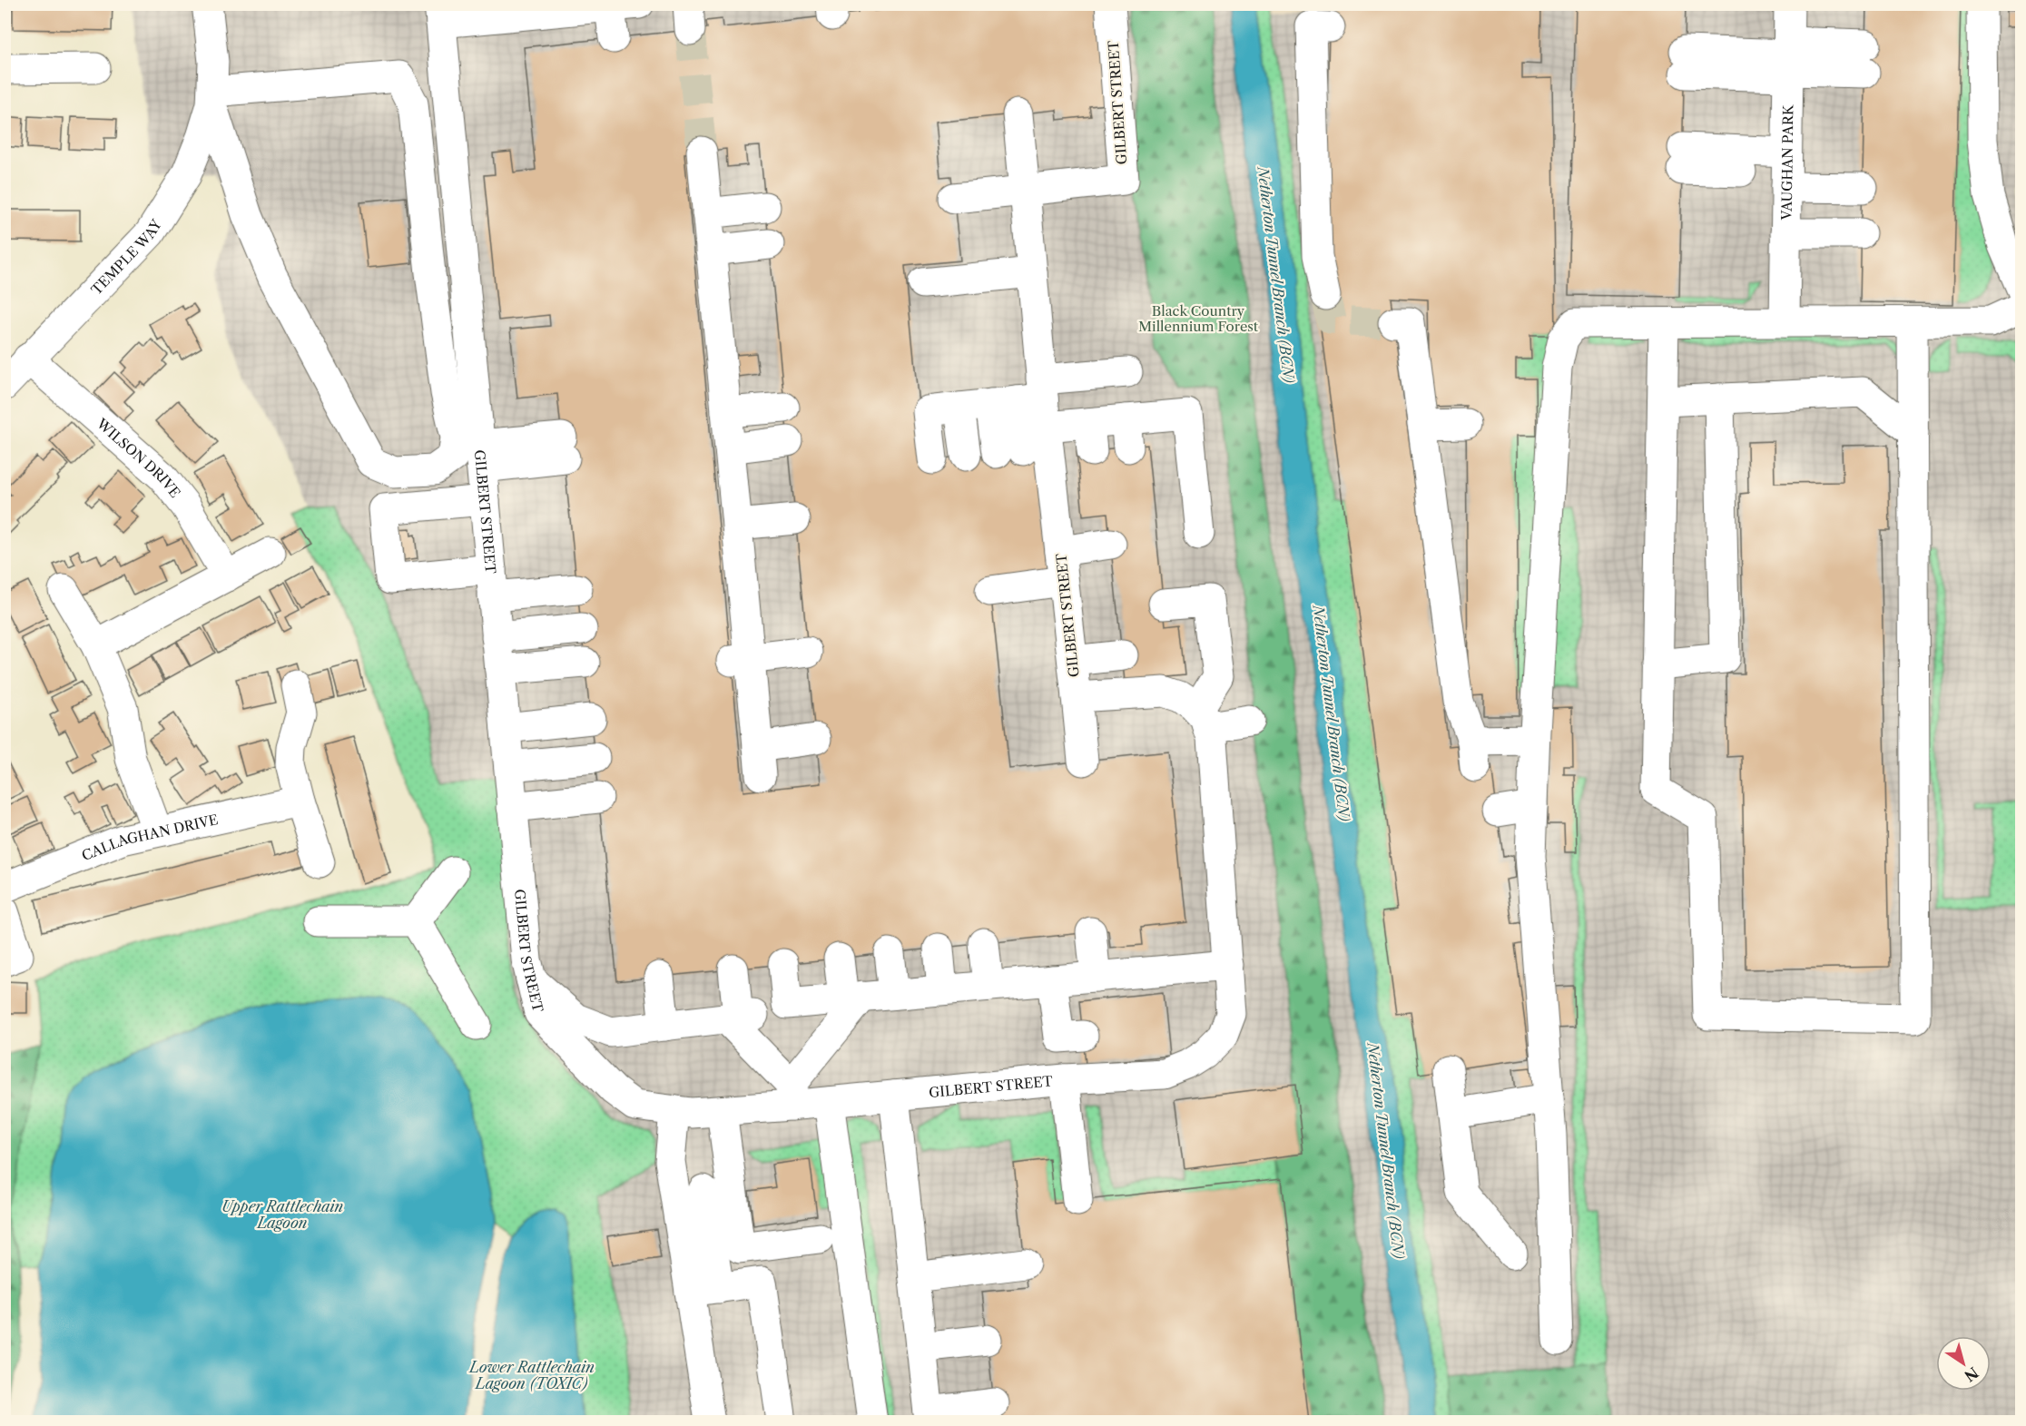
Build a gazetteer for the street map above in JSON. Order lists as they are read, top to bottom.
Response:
{
  "streets": {
    "street": [
      "GILBERT STREET",
      "VAUGHAN PARK",
      "TEMPLE WAY",
      "WILSON DRIVE",
      "CALLAGHAN DRIVE"
    ]
  },
  "crossings": [
    ["TEMPLE WAY", "WILSON DRIVE"]
  ],
  "water": ["Netherton Tunnel Branch (BCN)", "Upper Rattlechain Lagoon", "Lower Rattlechain Lagoon (TOXIC)"],
  "parks": ["Black Country Millennium Forest"],
  "north": "bottom right"
}
